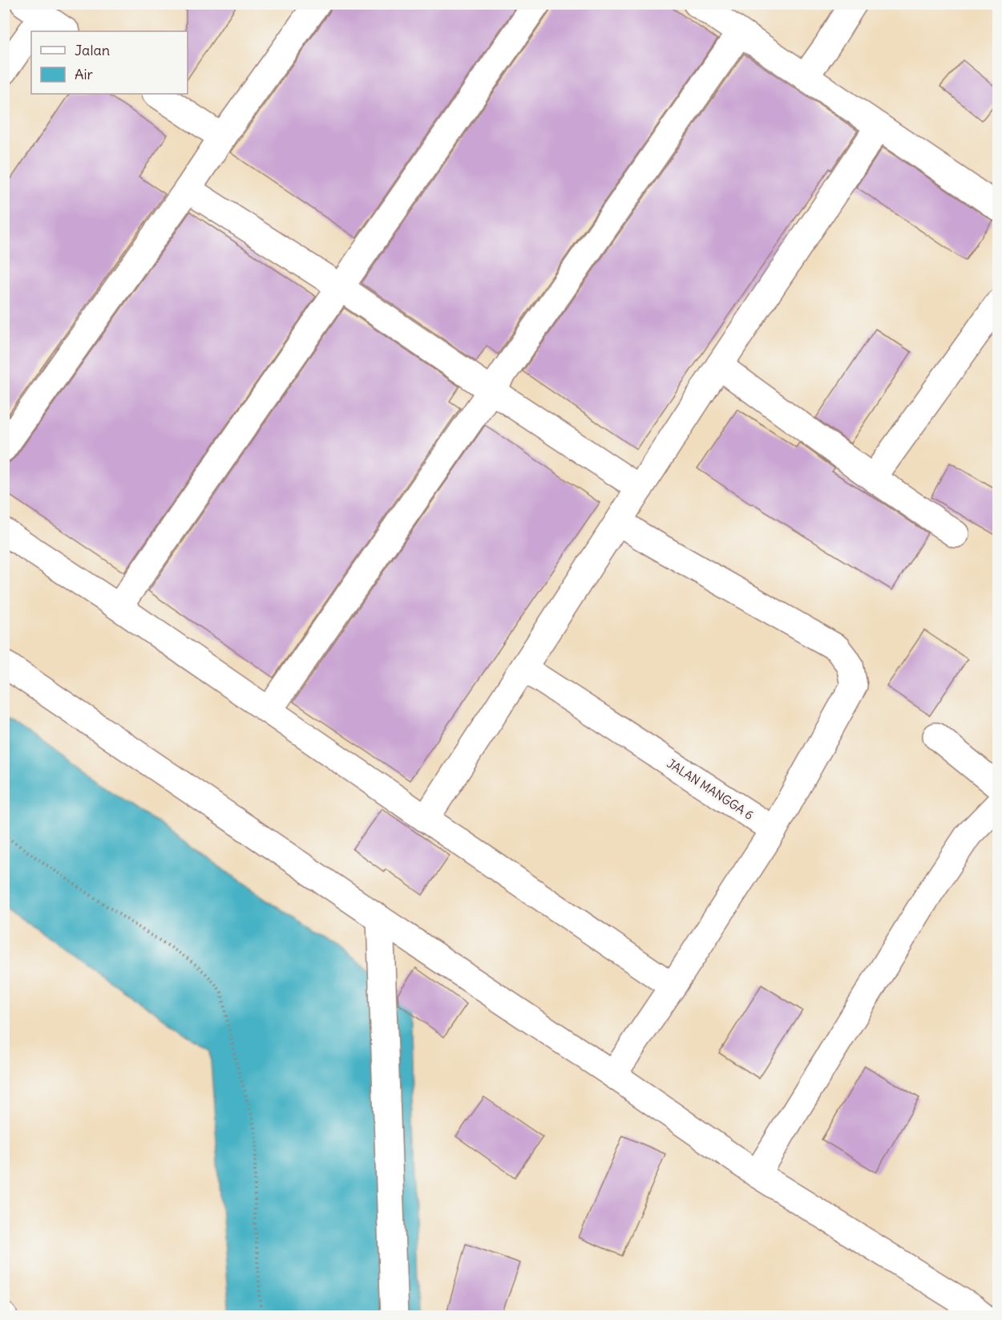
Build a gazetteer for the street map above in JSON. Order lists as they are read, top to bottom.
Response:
{
  "streets": {
    "street": ["JALAN MANGGA 6"]
  },
  "legend": ["Jalan", "Air"]
}
